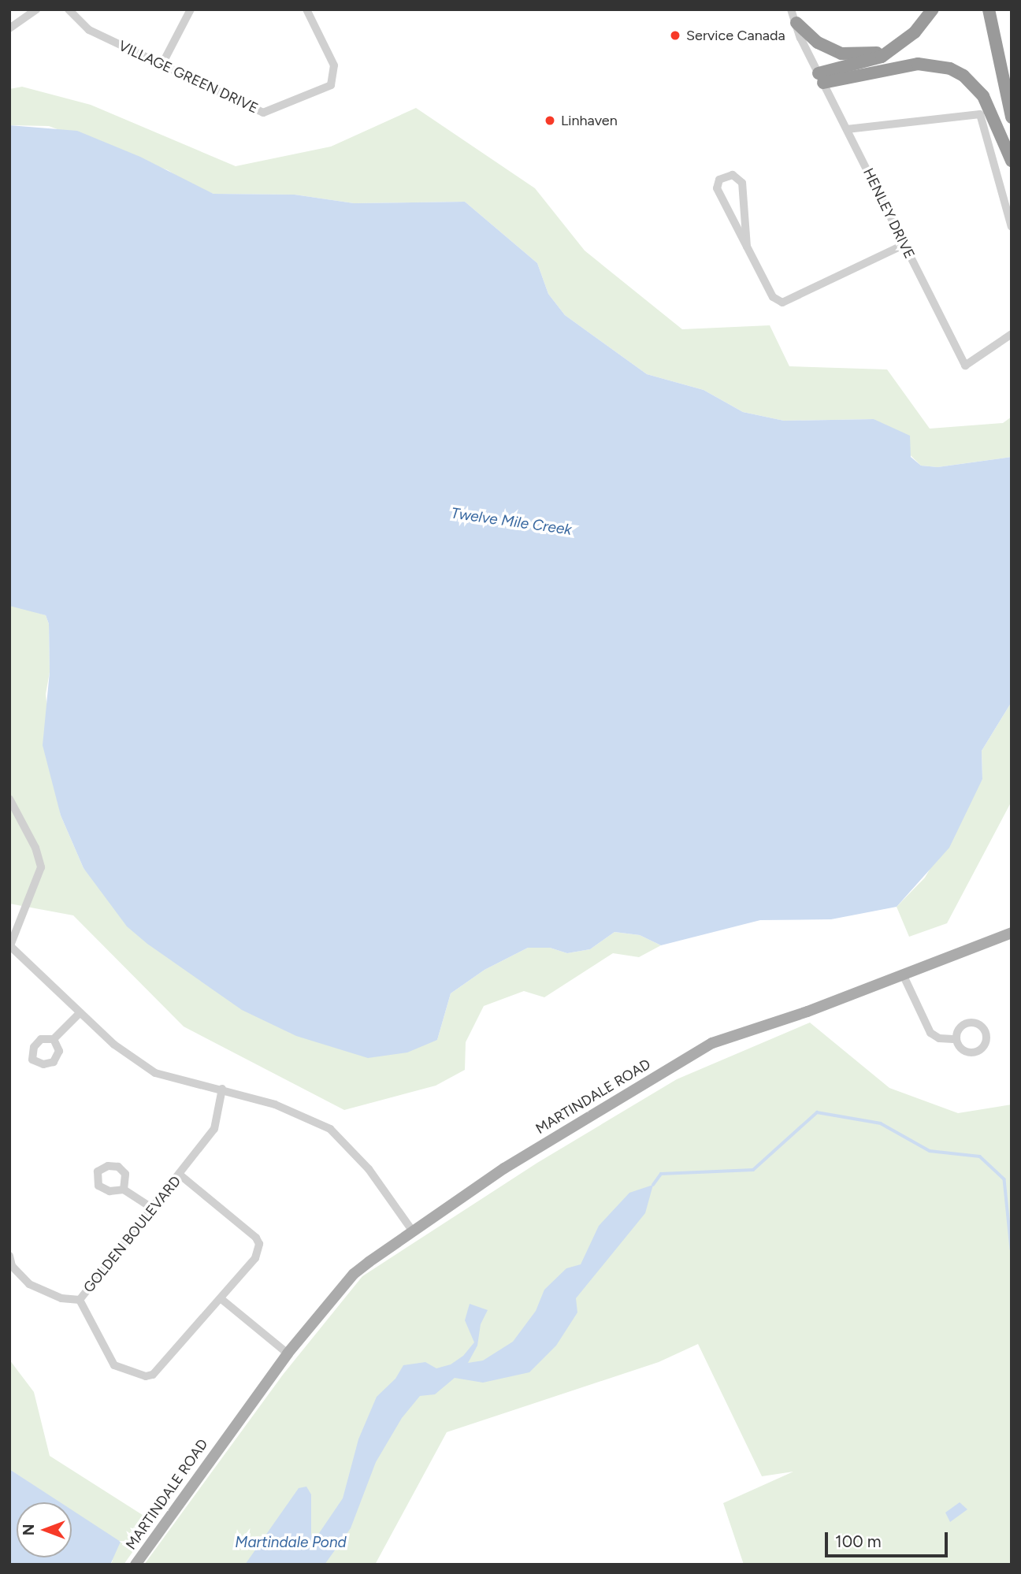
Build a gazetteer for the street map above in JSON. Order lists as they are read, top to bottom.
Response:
{
  "streets": {
    "main road": ["MARTINDALE ROAD"],
    "street": ["VILLAGE GREEN DRIVE", "HENLEY DRIVE", "GOLDEN BOULEVARD"]
  },
  "water": ["Twelve Mile Creek", "Martindale Pond"],
  "places": ["Service Canada", "Linhaven"],
  "scale_bar": "100 m",
  "north": "left"
}
